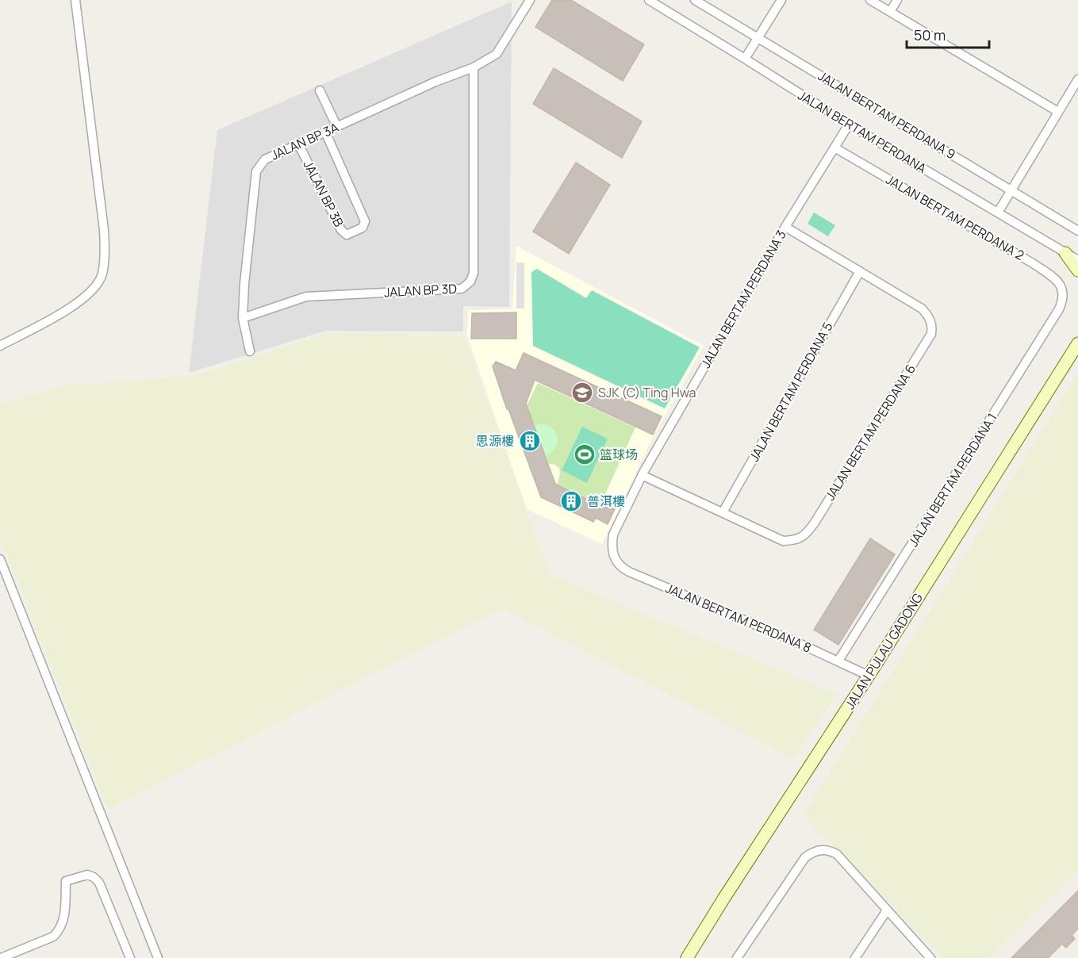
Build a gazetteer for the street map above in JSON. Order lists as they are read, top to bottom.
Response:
{
  "streets": {
    "main road": ["JALAN PULAU GADONG"],
    "street": [
      "JALAN BERTAM PERDANA 9",
      "JALAN BERTAM PERDANA",
      "JALAN BP 3A",
      "JALAN BP 3B",
      "JALAN BERTAM PERDANA 2",
      "JALAN BP 3D",
      "JALAN BERTAM PERDANA 3",
      "JALAN BERTAM PERDANA 5",
      "JALAN BERTAM PERDANA 6",
      "JALAN BERTAM PERDANA 1",
      "JALAN BERTAM PERDANA 8"
    ]
  },
  "crossings": [
    ["JALAN BERTAM PERDANA", "JALAN BERTAM PERDANA 3"],
    ["JALAN BP 3A", "JALAN BP 3B"],
    ["JALAN BP 3A", "JALAN BP 3D"],
    ["JALAN BERTAM PERDANA 2", "JALAN BERTAM PERDANA 3"],
    ["JALAN BERTAM PERDANA 2", "JALAN BERTAM PERDANA 1"],
    ["JALAN BERTAM PERDANA 3", "JALAN BERTAM PERDANA 8"],
    ["JALAN BERTAM PERDANA 5", "JALAN BERTAM PERDANA 6"],
    ["JALAN BERTAM PERDANA 1", "JALAN BERTAM PERDANA 8"],
    ["JALAN BERTAM PERDANA 8", "JALAN PULAU GADONG"]
  ],
  "places": {
    "school or university": ["SJK (C) Ting Hwa"],
    "building": ["思源樓", "普洱樓"],
    "sports": ["篮球场"]
  },
  "scale_bar": "50 m"
}
